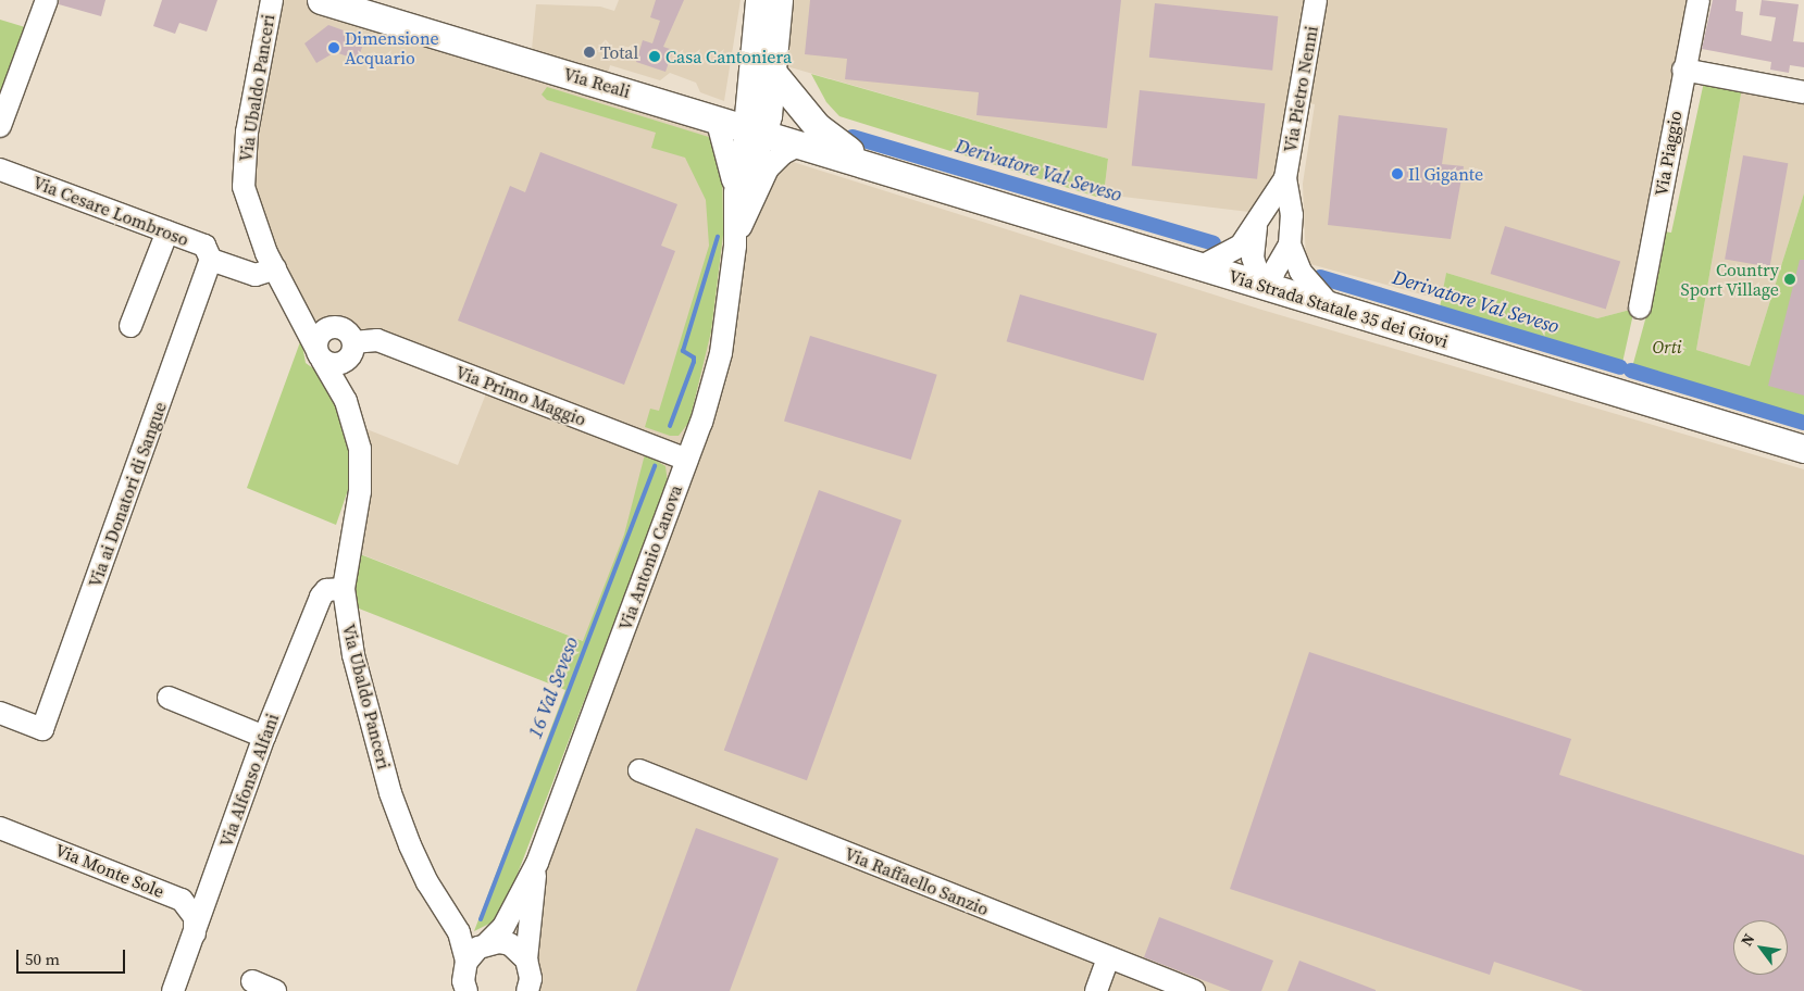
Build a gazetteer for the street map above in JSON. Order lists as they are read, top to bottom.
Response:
{
  "streets": {
    "main road": ["Via Reali", "Via Strada Statale 35 dei Giovi"],
    "street": [
      "Via Ubaldo Panceri",
      "Via Pietro Nenni",
      "Via Piaggio",
      "Via Cesare Lombroso",
      "Via Primo Maggio",
      "Via ai Donatori di Sangue",
      "Via Antonio Canova",
      "Via Alfonso Alfani",
      "Via Monte Sole",
      "Via Raffaello Sanzio"
    ]
  },
  "crossings": [
    ["Via Reali", "Via Strada Statale 35 dei Giovi"],
    ["Via Reali", "Via Antonio Canova"],
    ["Via Ubaldo Panceri", "Via Cesare Lombroso"],
    ["Via Ubaldo Panceri", "Via Primo Maggio"],
    ["Via Ubaldo Panceri", "Via Antonio Canova"],
    ["Via Ubaldo Panceri", "Via Alfonso Alfani"],
    ["Via Pietro Nenni", "Via Strada Statale 35 dei Giovi"],
    ["Via Cesare Lombroso", "Via ai Donatori di Sangue"],
    ["Via Primo Maggio", "Via Antonio Canova"],
    ["Via Alfonso Alfani", "Via Monte Sole"]
  ],
  "water": ["Derivatore Val Seveso", "16 Val Seveso"],
  "parks": ["Orti"],
  "places": [
    "Dimensione Acquario",
    "Total",
    "Casa Cantoniera",
    "Il Gigante",
    "Country Sport Village"
  ],
  "scale_bar": "50 m",
  "north": "top left"
}
